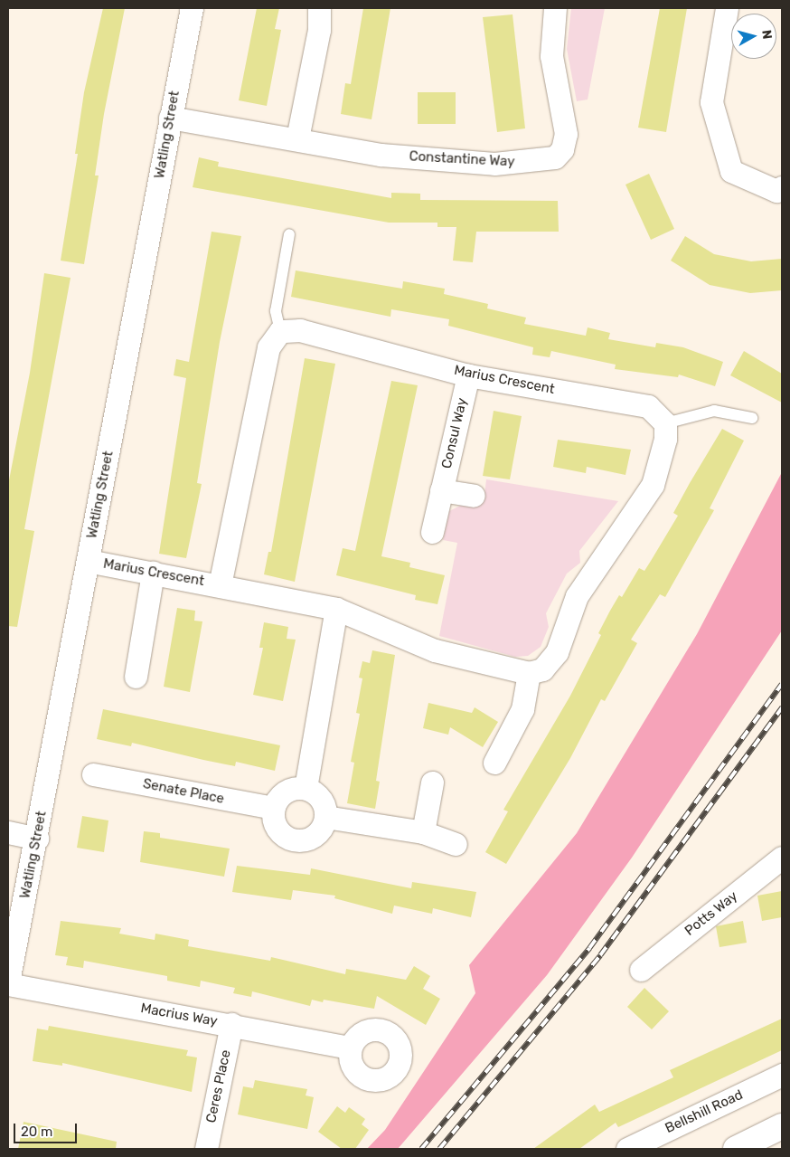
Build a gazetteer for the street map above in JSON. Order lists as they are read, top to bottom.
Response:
{
  "streets": {
    "street": [
      "Watling Street",
      "Constantine Way",
      "Marius Crescent",
      "Consul Way",
      "Senate Place",
      "Potts Way",
      "Macrius Way",
      "Ceres Place",
      "Bellshill Road"
    ]
  },
  "crossings": [
    ["Watling Street", "Constantine Way"],
    ["Watling Street", "Marius Crescent"],
    ["Watling Street", "Macrius Way"],
    ["Marius Crescent", "Consul Way"],
    ["Macrius Way", "Ceres Place"]
  ],
  "scale_bar": "20 m",
  "north": "right"
}
